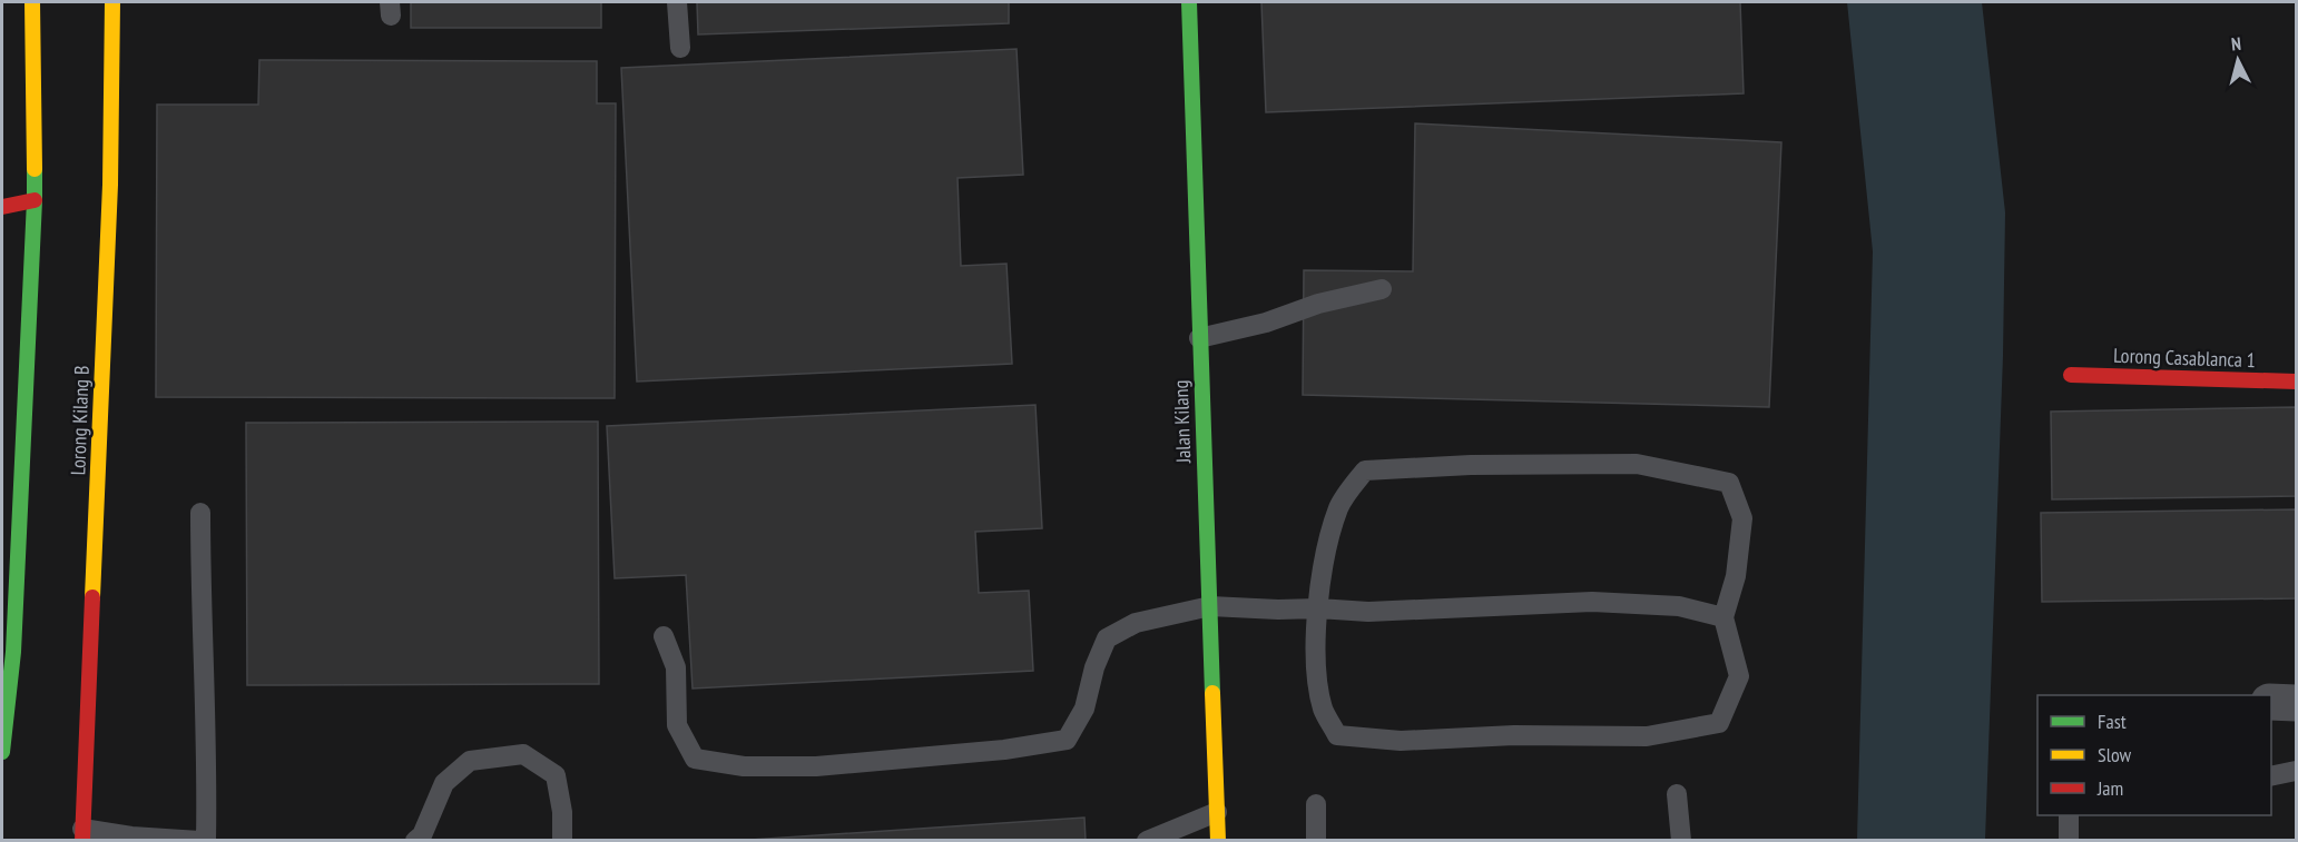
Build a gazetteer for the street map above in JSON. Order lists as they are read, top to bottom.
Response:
{
  "streets": {
    "main road": ["Lorong Casablanca 1", "Lorong Kilang B", "Jalan Kilang"]
  },
  "legend": ["Fast", "Slow", "Jam"],
  "north": "top"
}
